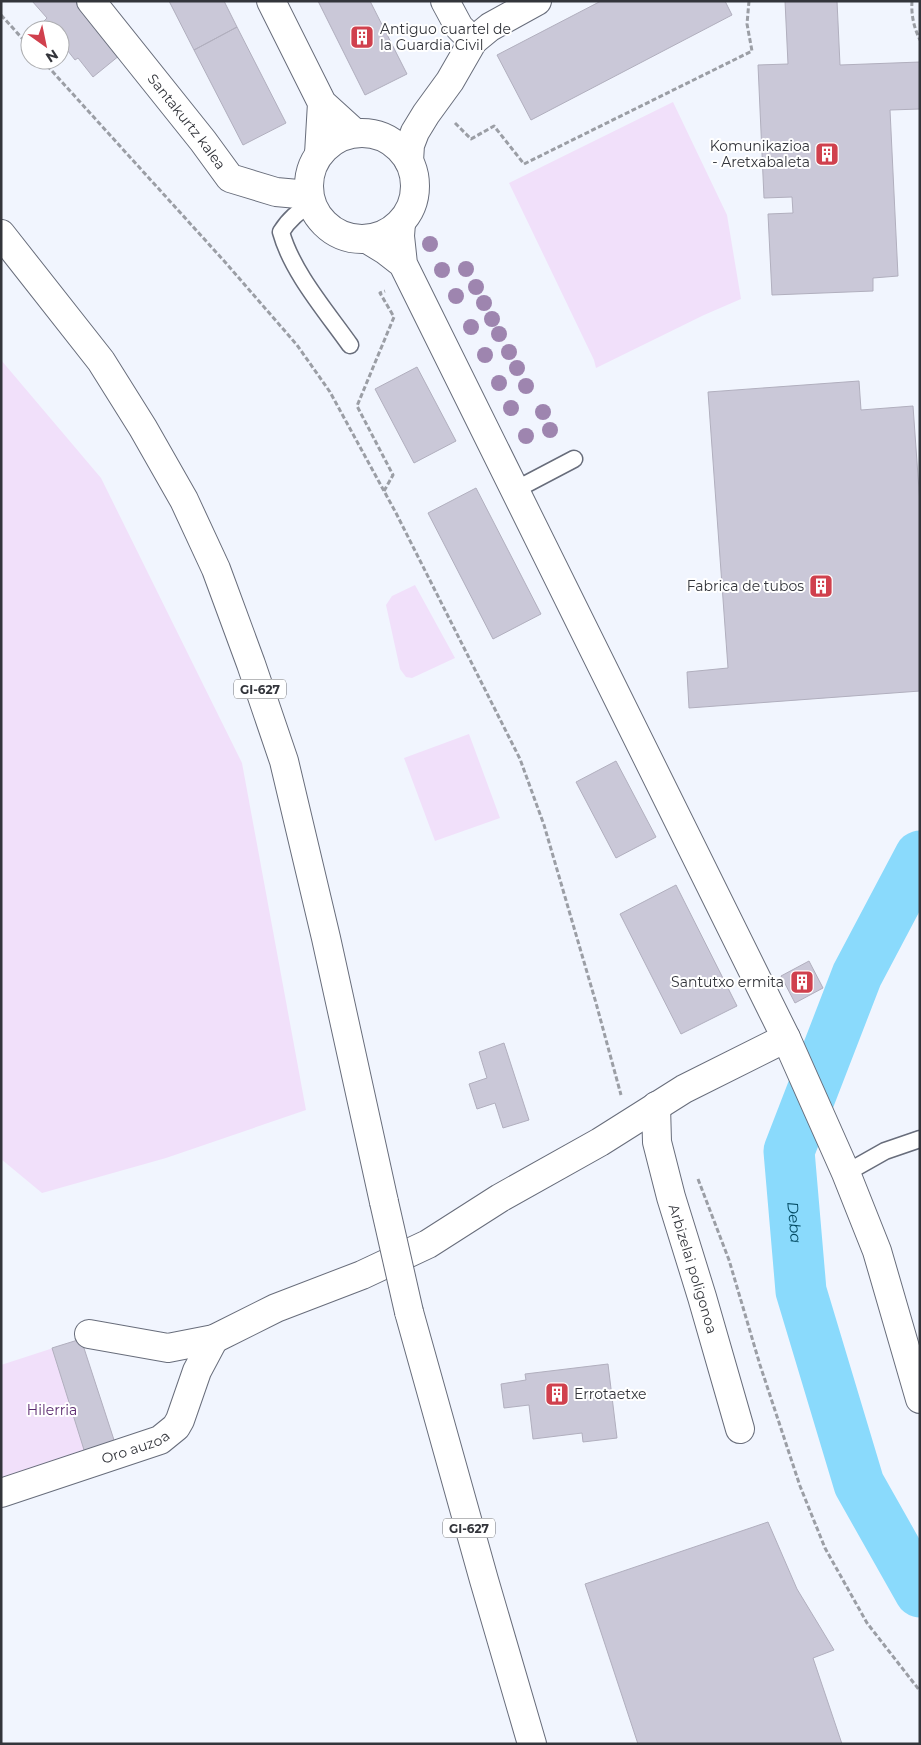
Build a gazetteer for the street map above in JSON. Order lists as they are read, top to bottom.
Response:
{
  "streets": {
    "street": [
      "Santakurtz kalea",
      "GI-627",
      "Arbizelai poligonoa",
      "Oro auzoa"
    ]
  },
  "water": ["Deba"],
  "parks": ["Hilerria"],
  "places": {
    "building": [
      "Antiguo cuartel de la Guardia Civil",
      "Komunikazioa - Aretxabaleta",
      "Fabrica de tubos",
      "Santutxo ermita",
      "Errotaetxe"
    ]
  },
  "north": "bottom right"
}
